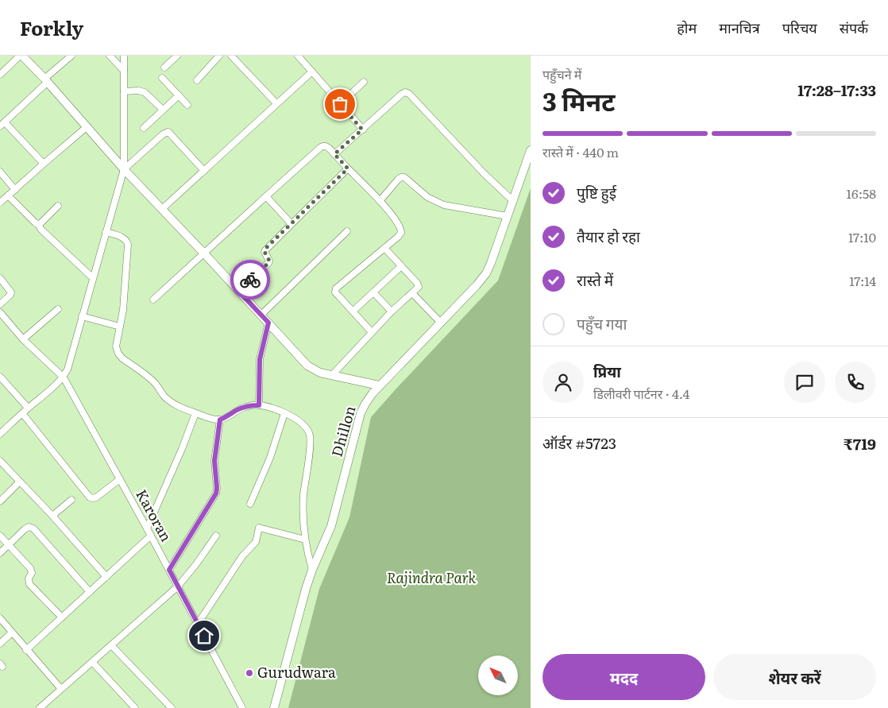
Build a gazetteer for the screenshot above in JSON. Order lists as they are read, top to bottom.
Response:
{
  "streets": {
    "street": ["Dhillon", "Karoran"]
  },
  "parks": ["Rajindra Park"],
  "places": ["Gurudwara"],
  "north": "top left",
  "page": {
    "header": "Forkly",
    "nav": [
      "होम",
      "मानचित्र",
      "परिचय",
      "संपर्क"
    ],
    "heading": ["3 मिनट", "पहुँचने में", "17:28–17:33"],
    "panel": [
      "प्रिया",
      "डिलीवरी पार्टनर · 4.4",
      "ऑर्डर #5723",
      "₹719"
    ],
    "bar": "रास्ते में · 440 m",
    "list": [
      ["पुष्टि हुई", "16:58"],
      ["तैयार हो रहा", "17:10"],
      ["रास्ते में", "17:14"],
      "पहुँच गया"
    ],
    "buttons": ["मदद", "शेयर करें"]
  }
}
